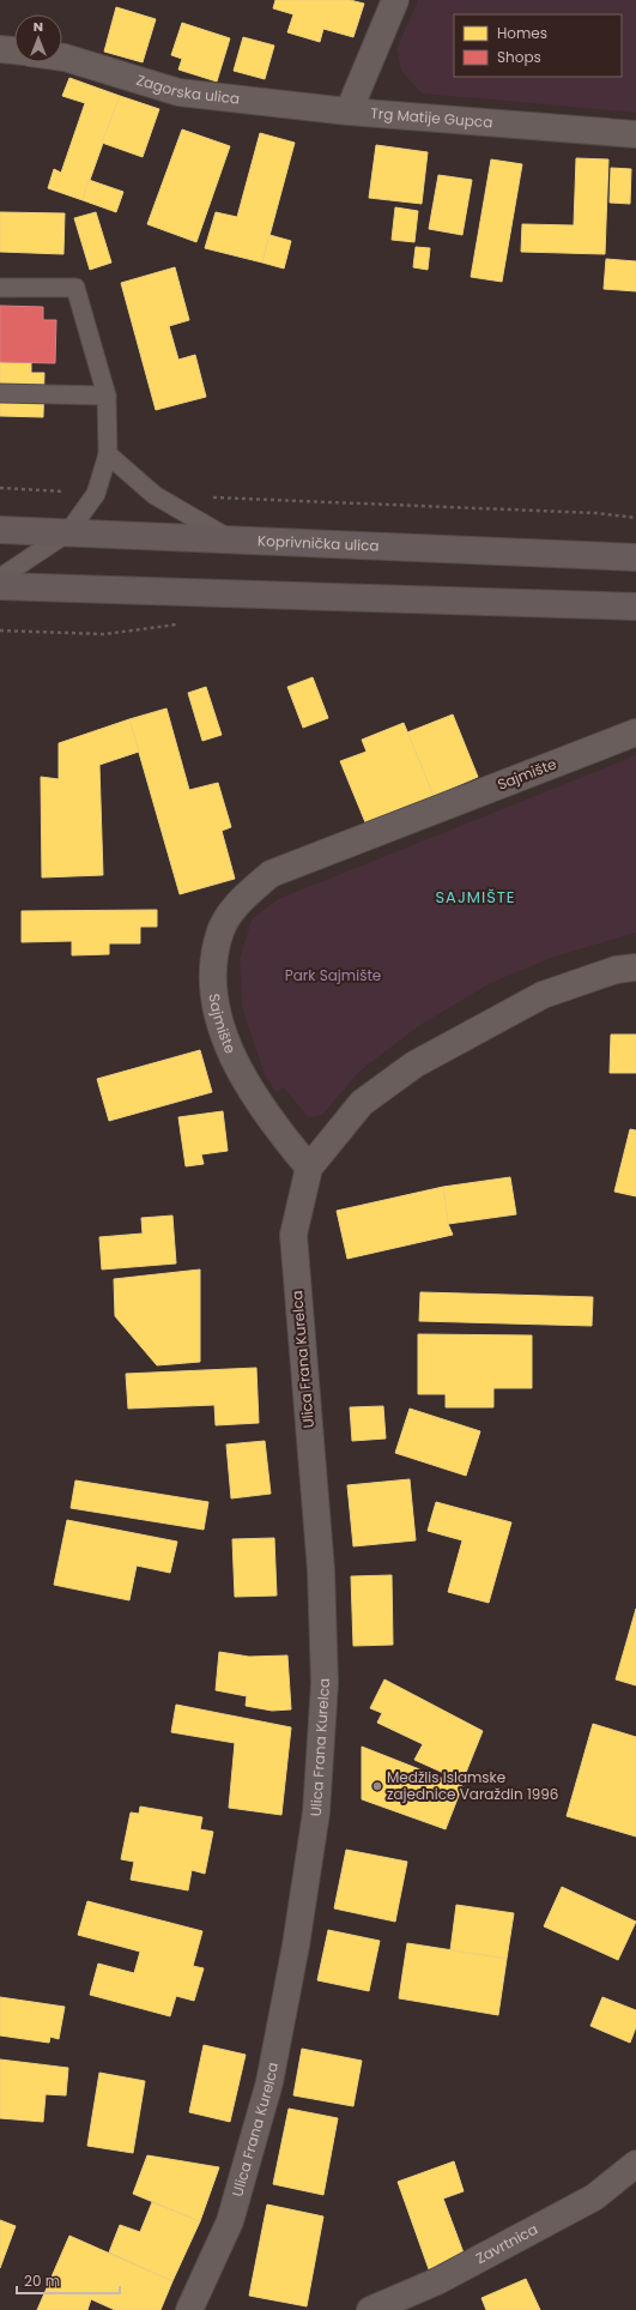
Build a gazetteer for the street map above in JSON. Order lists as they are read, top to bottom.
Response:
{
  "streets": {
    "main road": ["Koprivnička ulica"],
    "street": [
      "Zagorska ulica",
      "Trg Matije Gupca",
      "Sajmište",
      "Ulica Frana Kurelca",
      "Zavrtnica"
    ]
  },
  "crossings": [
    ["Zagorska ulica", "Trg Matije Gupca"],
    ["Sajmište", "Ulica Frana Kurelca"]
  ],
  "districts": ["SAJMIŠTE"],
  "parks": ["Park Sajmište"],
  "places": ["Medžlis Islamske zajednice Varaždin 1996"],
  "legend": ["Homes", "Shops"],
  "scale_bar": "20 m",
  "north": "top"
}
